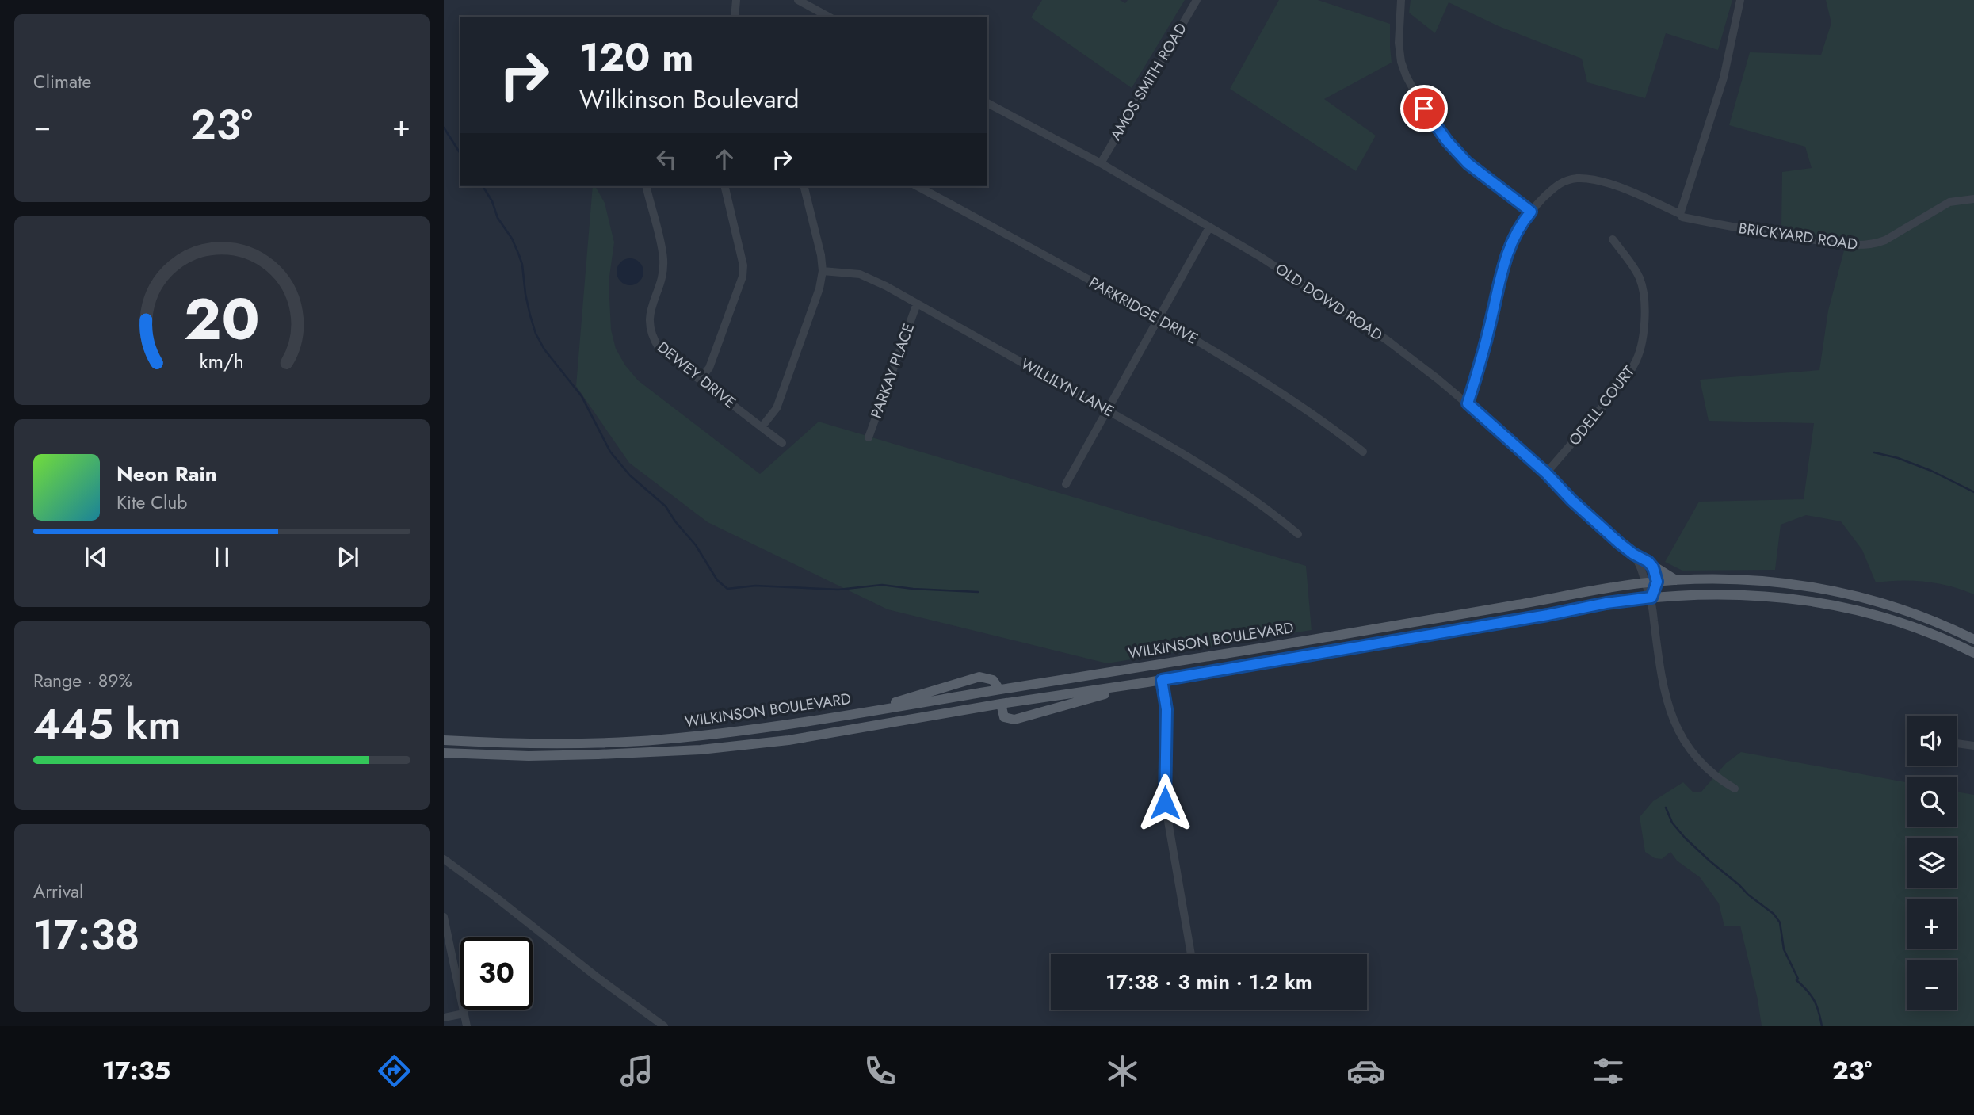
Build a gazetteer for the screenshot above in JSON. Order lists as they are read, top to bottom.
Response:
{
  "streets": {
    "main road": ["WILKINSON BOULEVARD"],
    "street": [
      "AMOS SMITH ROAD",
      "BRICKYARD ROAD",
      "OLD DOWD ROAD",
      "PARKRIDGE DRIVE",
      "PARKAY PLACE",
      "DEWEY DRIVE",
      "WILLILYN LANE",
      "ODELL COURT"
    ]
  },
  "crossings": [
    ["AMOS SMITH ROAD", "OLD DOWD ROAD"],
    ["BRICKYARD ROAD", "OLD DOWD ROAD"],
    ["OLD DOWD ROAD", "ODELL COURT"],
    ["OLD DOWD ROAD", "WILKINSON BOULEVARD"],
    ["PARKAY PLACE", "WILLILYN LANE"]
  ],
  "page": {
    "tile": [
      "Climate",
      ["Range · 89%", "445 km"],
      ["Arrival", "17:38"]
    ],
    "turn": ["120 m", "Wilkinson Boulevard"],
    "heat": ["−", "23°", "+"],
    "song": ["Neon Rain", "Kite Club"],
    "map_buttons": ["+", "−"],
    "limit": "30",
    "trip": "17:38 · 3 min · 1.2 km",
    "tabs": ["17:35", "23°"],
    "gauge": ["20", "km/h"]
  }
}
